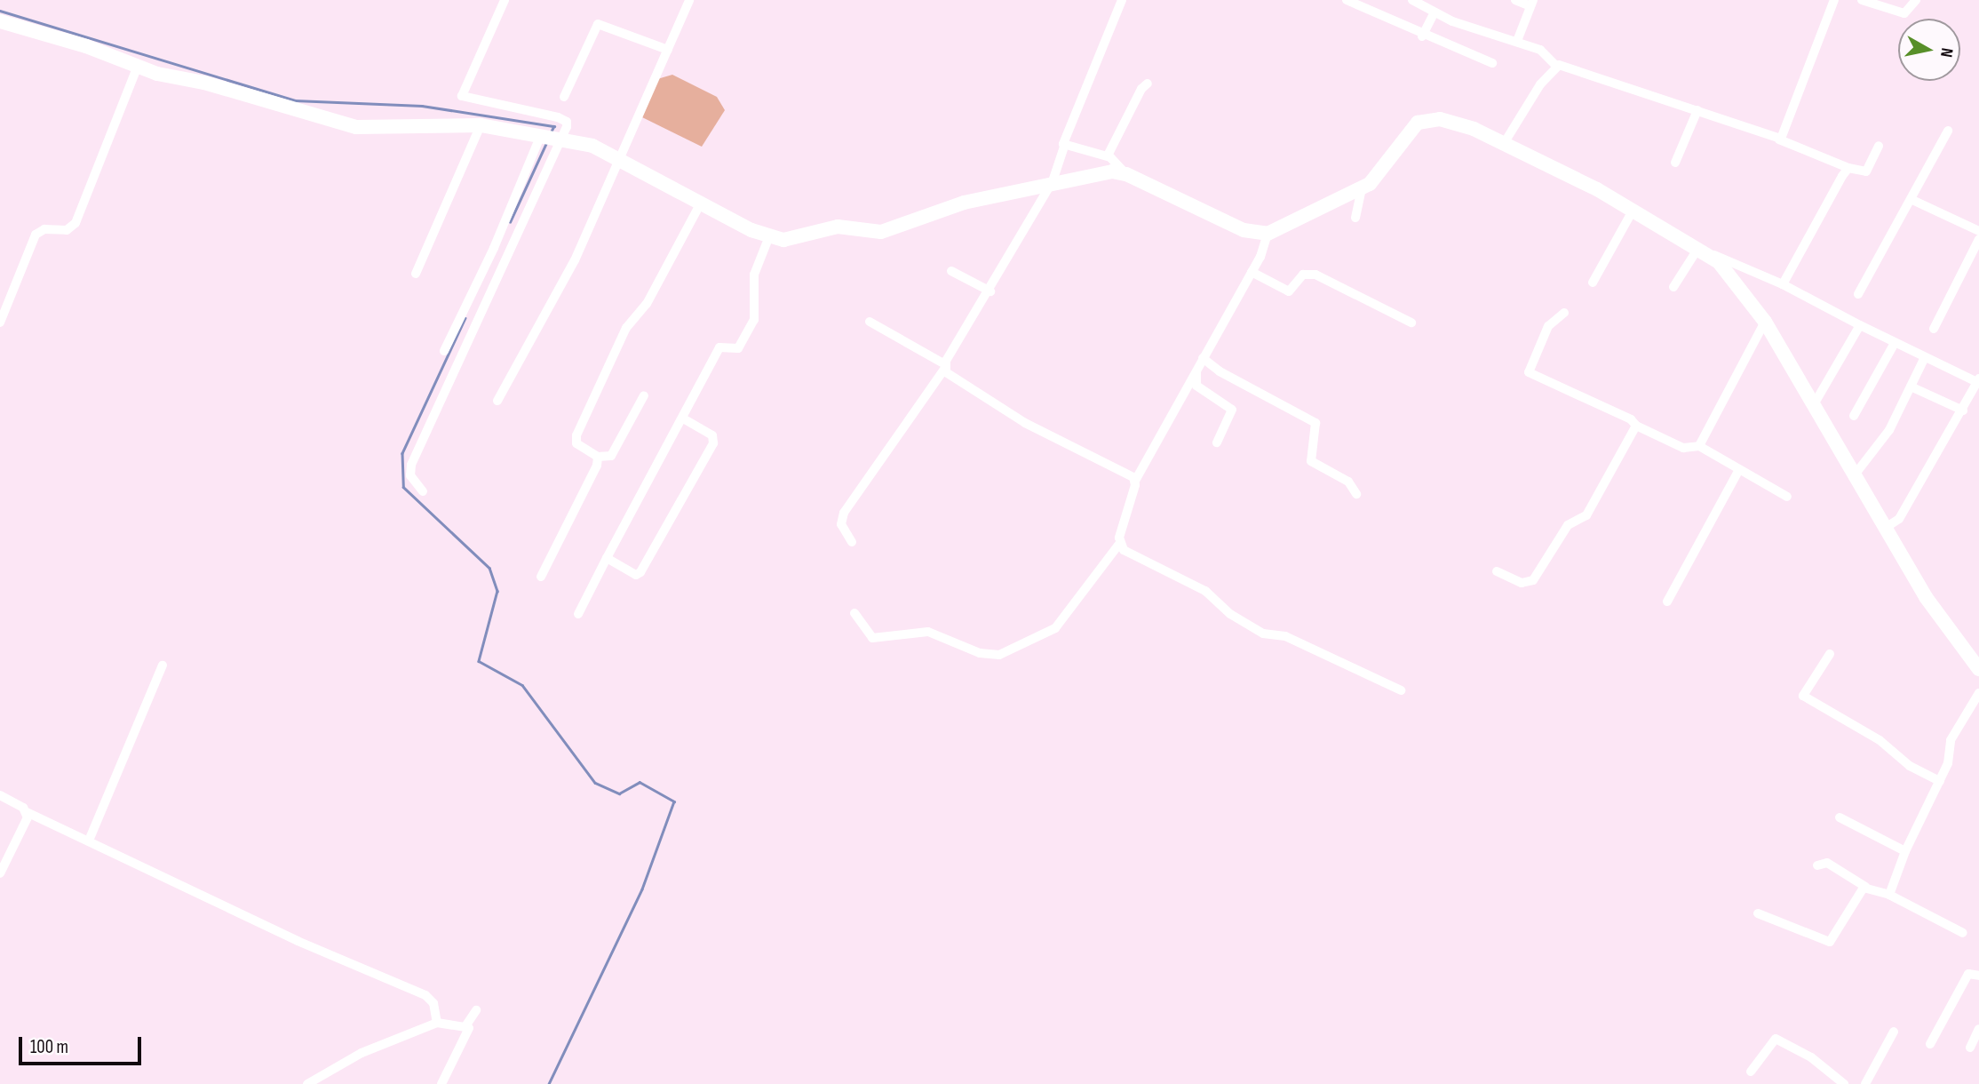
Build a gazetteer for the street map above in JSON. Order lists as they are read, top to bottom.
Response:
{
  "scale_bar": "100 m",
  "north": "right"
}
